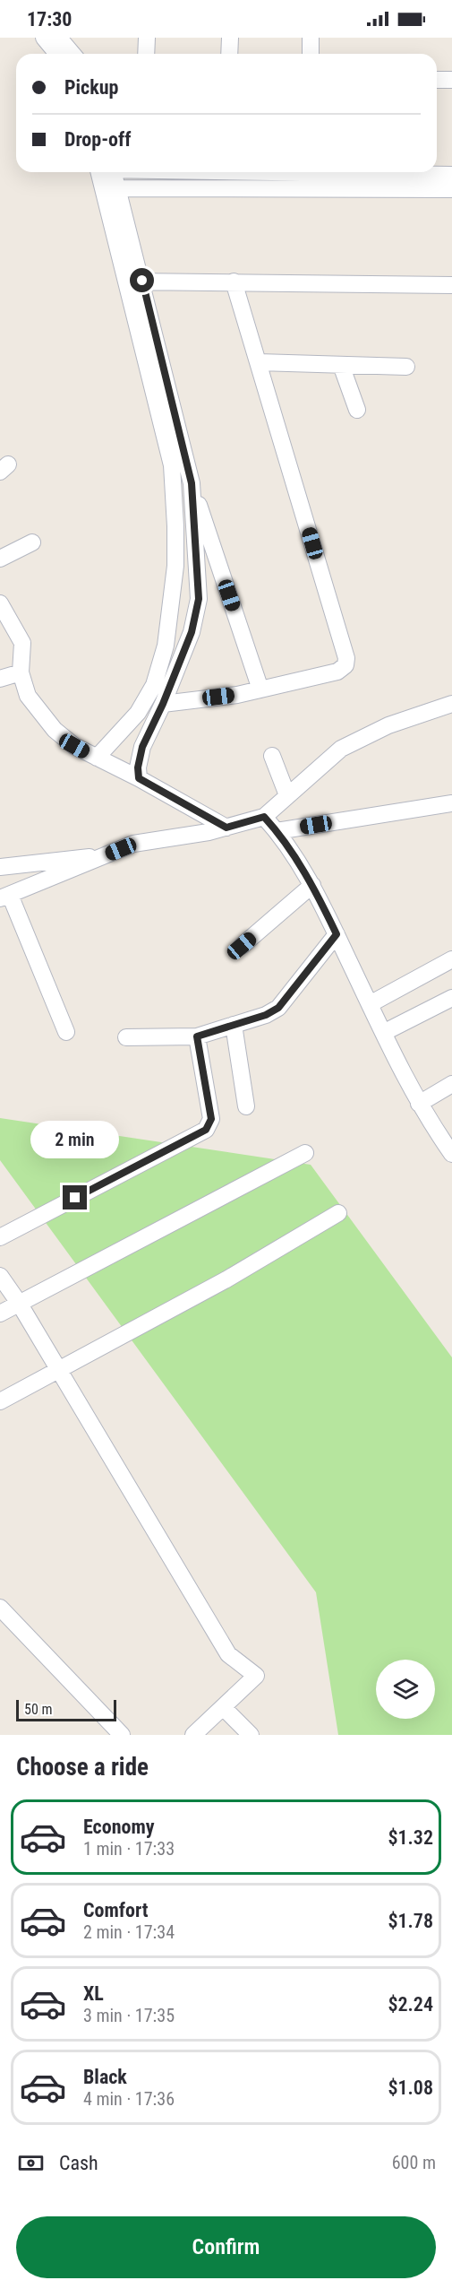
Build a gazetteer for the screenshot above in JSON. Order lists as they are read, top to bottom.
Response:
{
  "scale_bar": "50 m",
  "page": {
    "status": "17:30",
    "banner": ["Pickup", "Drop-off"],
    "bubble": "2 min",
    "scale": "50 m",
    "heading": "Choose a ride",
    "list": [
      {
        "name": "Economy",
        "note": "1 min · 17:33",
        "value": "$1.32"
      },
      {
        "name": "Comfort",
        "note": "2 min · 17:34",
        "value": "$1.78"
      },
      {
        "name": "XL",
        "note": "3 min · 17:35",
        "value": "$2.24"
      },
      {
        "name": "Black",
        "note": "4 min · 17:36",
        "value": "$1.08"
      }
    ],
    "pay": ["Cash", "600 m"],
    "buttons": "Confirm"
  }
}
